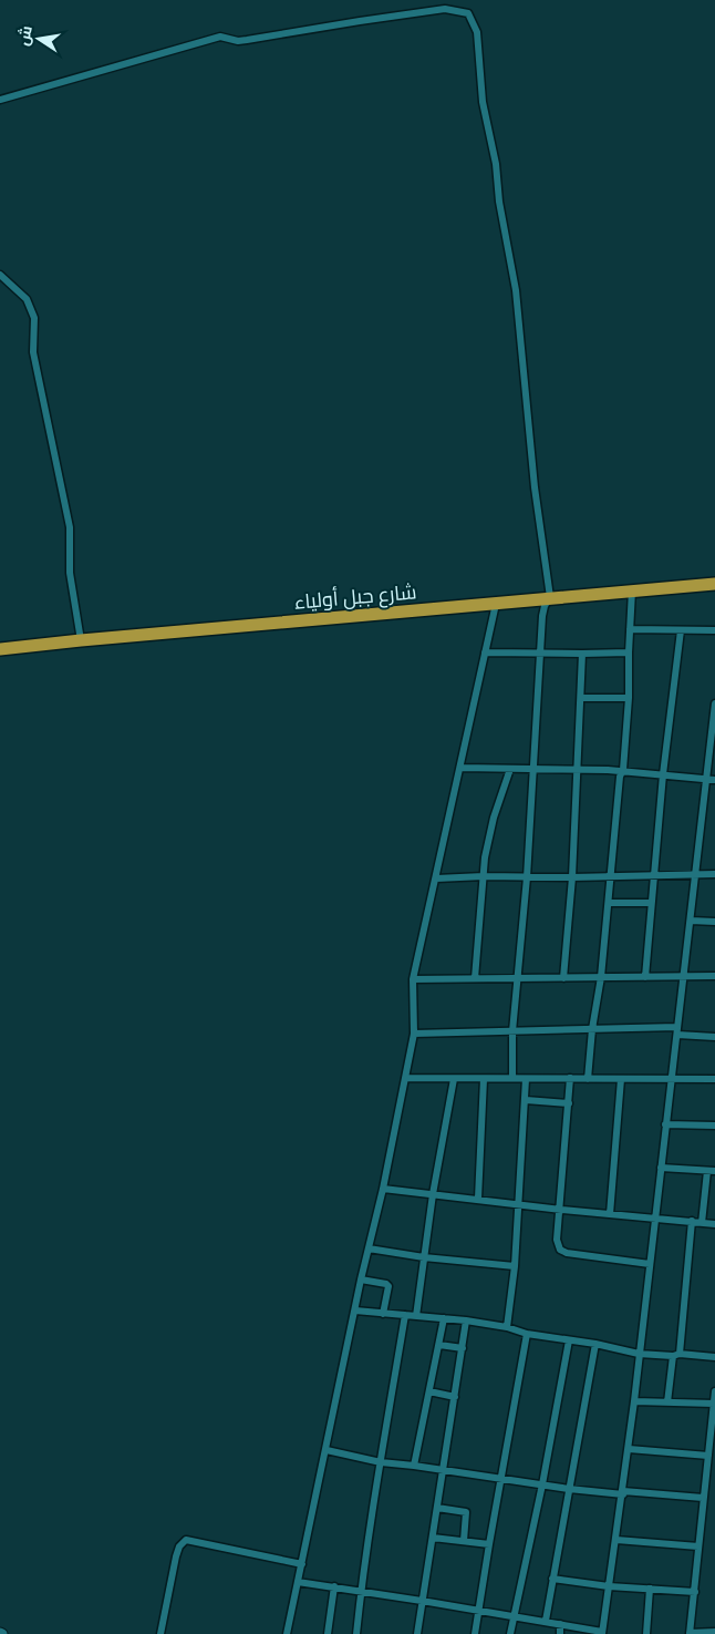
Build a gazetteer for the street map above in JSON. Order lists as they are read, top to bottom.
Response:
{
  "streets": {
    "highway": ["شارع جبل أولياء"]
  },
  "north": "left"
}
